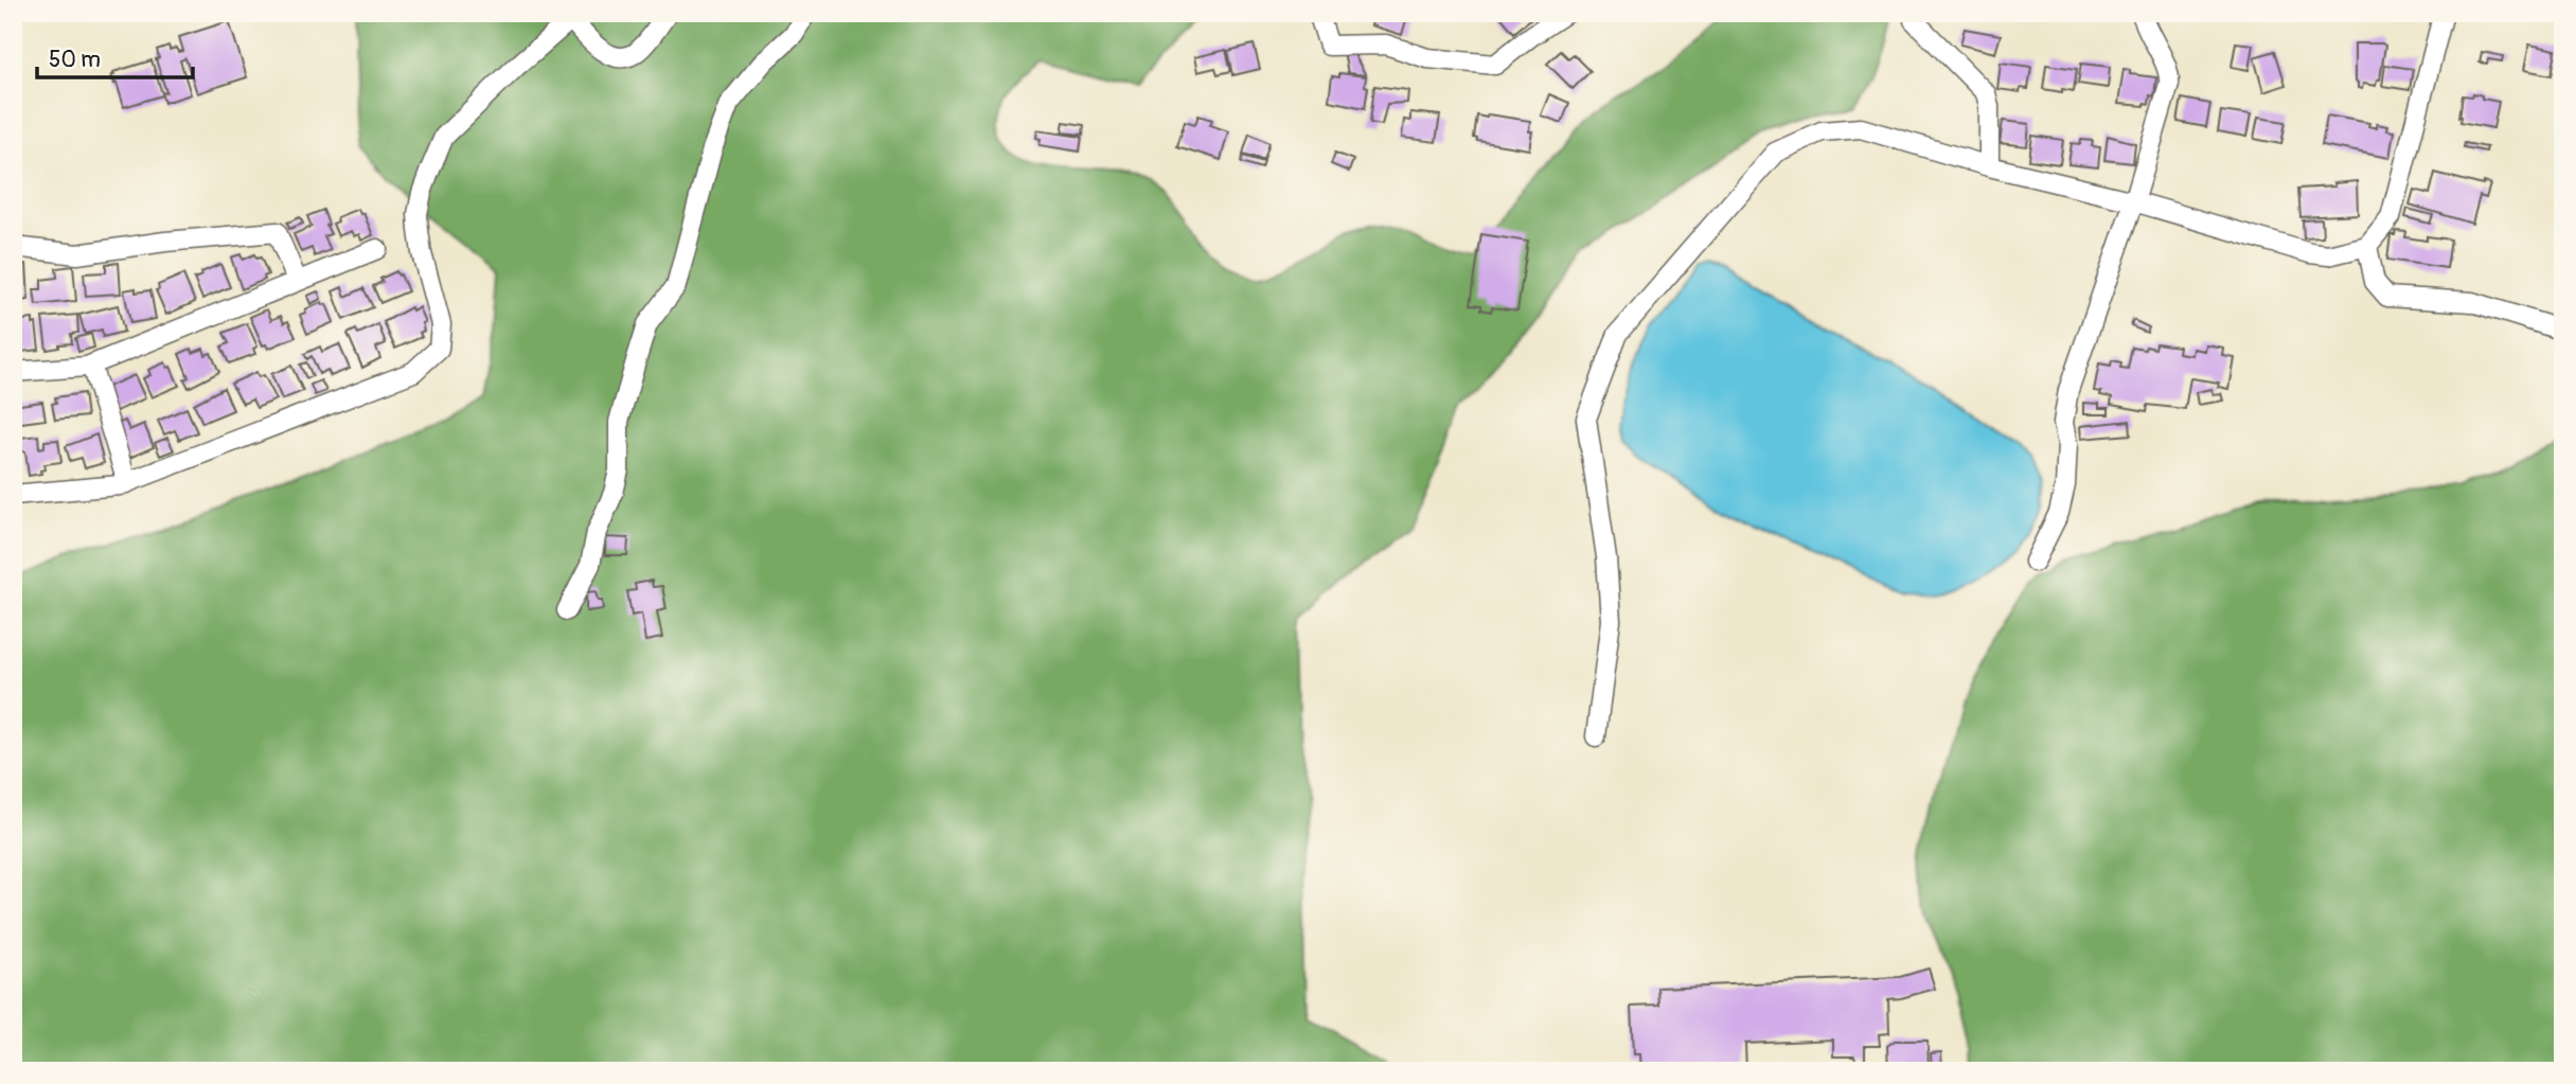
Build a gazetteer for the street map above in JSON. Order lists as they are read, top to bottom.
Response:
{
  "scale_bar": "50 m"
}
